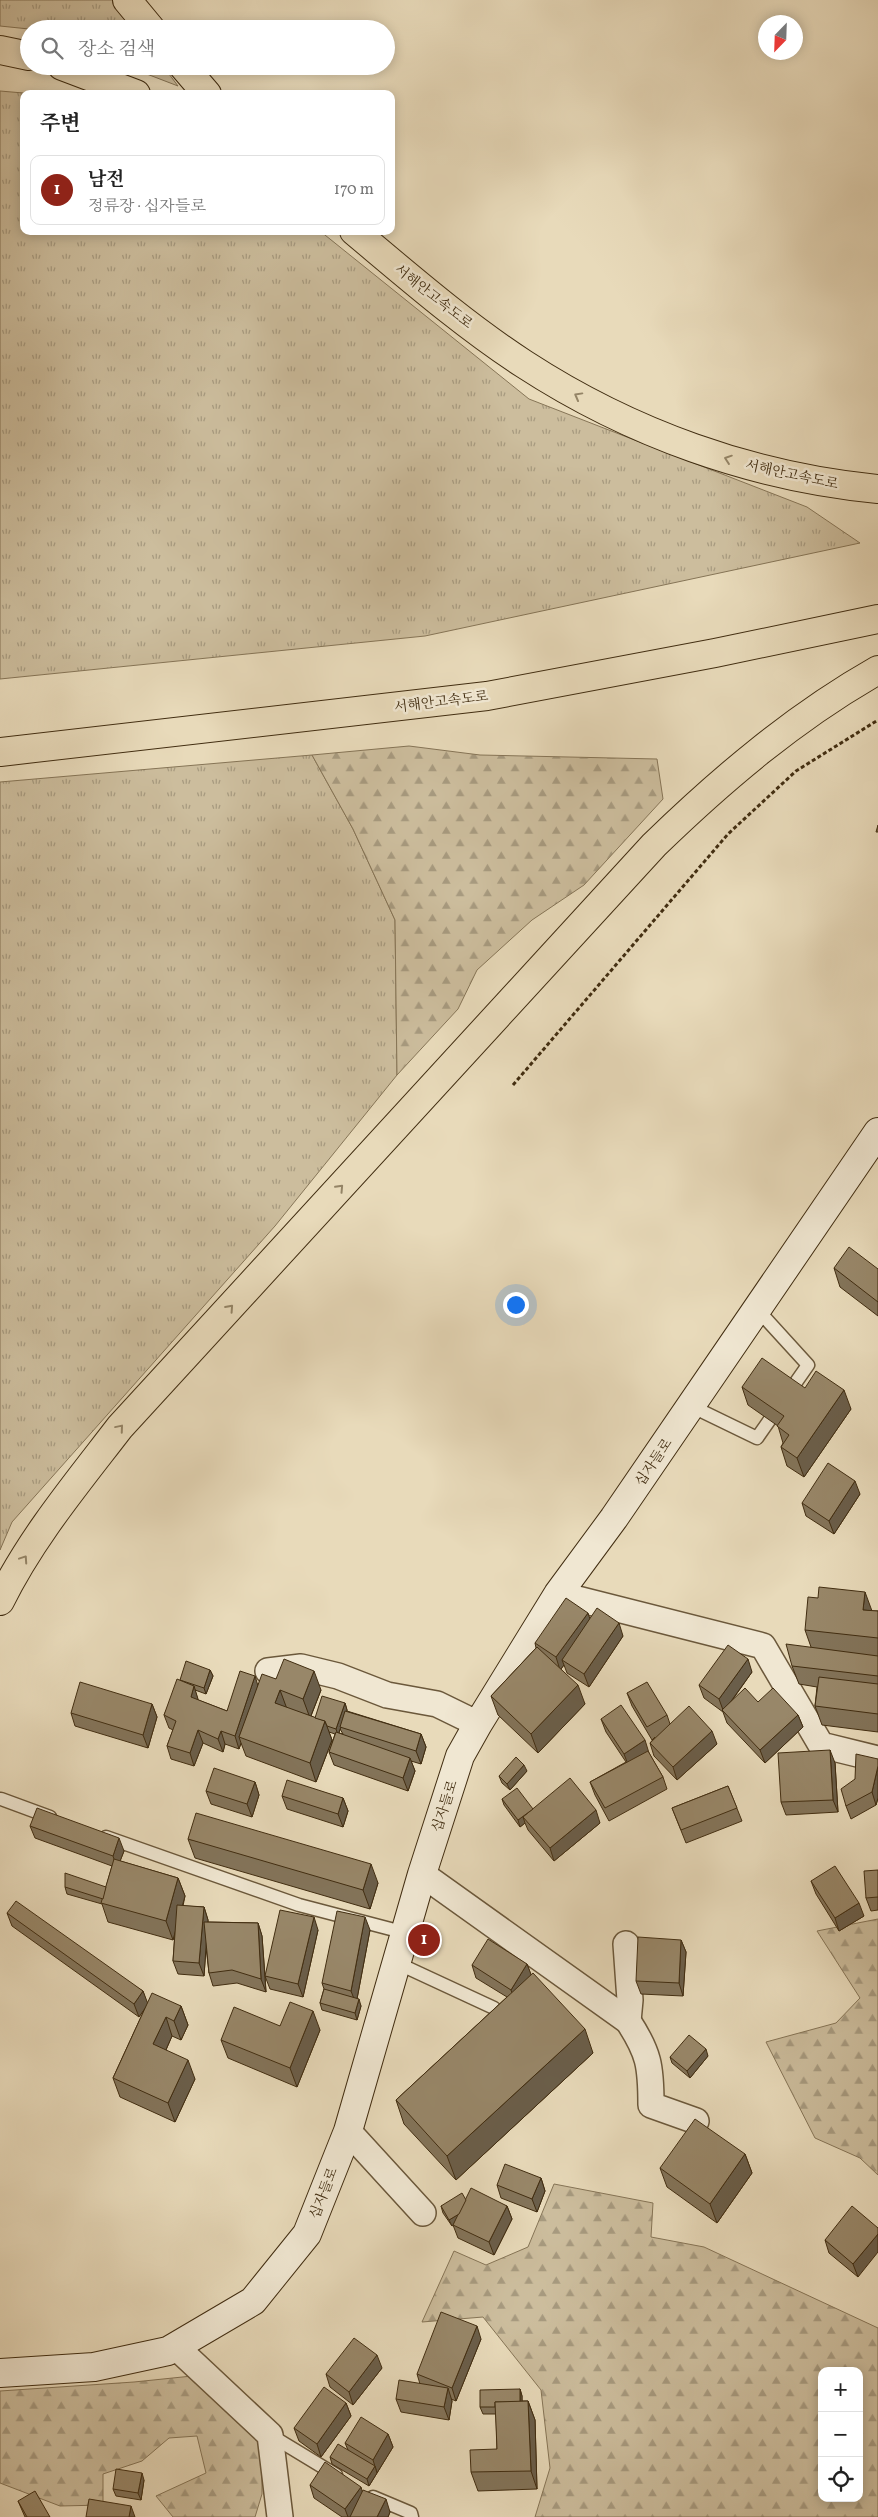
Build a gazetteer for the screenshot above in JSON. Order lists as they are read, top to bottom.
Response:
{
  "streets": {
    "highway": ["서해안고속도로"],
    "main road": ["십자들로"]
  },
  "one_way": ["서해안고속도로"],
  "north": "bottom left",
  "page": {
    "search": "장소 검색",
    "heading": "주변",
    "list": [
      {
        "mark": "1",
        "name": "남전",
        "note": "정류장 · 십자들로",
        "value": "170 m"
      }
    ],
    "pins": "1",
    "map_buttons": ["+", "−"]
  }
}
